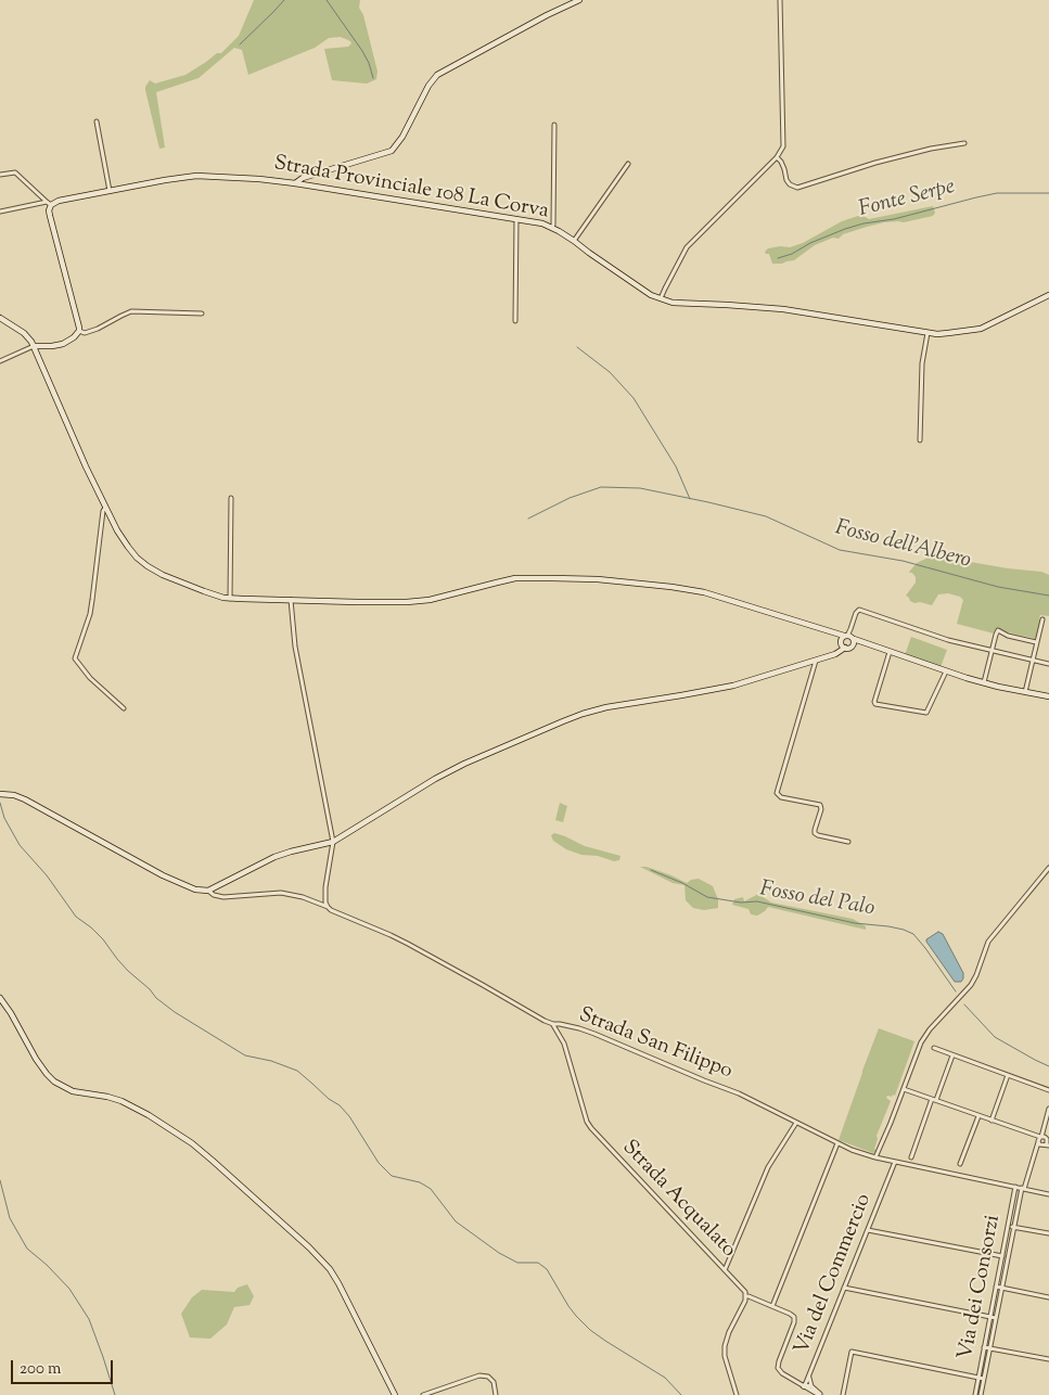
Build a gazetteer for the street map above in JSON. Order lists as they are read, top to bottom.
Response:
{
  "streets": {
    "street": [
      "Strada Provinciale 108 La Corva",
      "Strada San Filippo",
      "Strada Acqualato",
      "Via del Commercio",
      "Via dei Consorzi"
    ]
  },
  "crossings": [
    ["Strada San Filippo", "Strada Acqualato"],
    ["Strada San Filippo", "Via del Commercio"],
    ["Strada San Filippo", "Via dei Consorzi"]
  ],
  "water": ["Fonte Serpe", "Fosso dell'Albero", "Fosso del Palo"],
  "scale_bar": "200 m"
}
